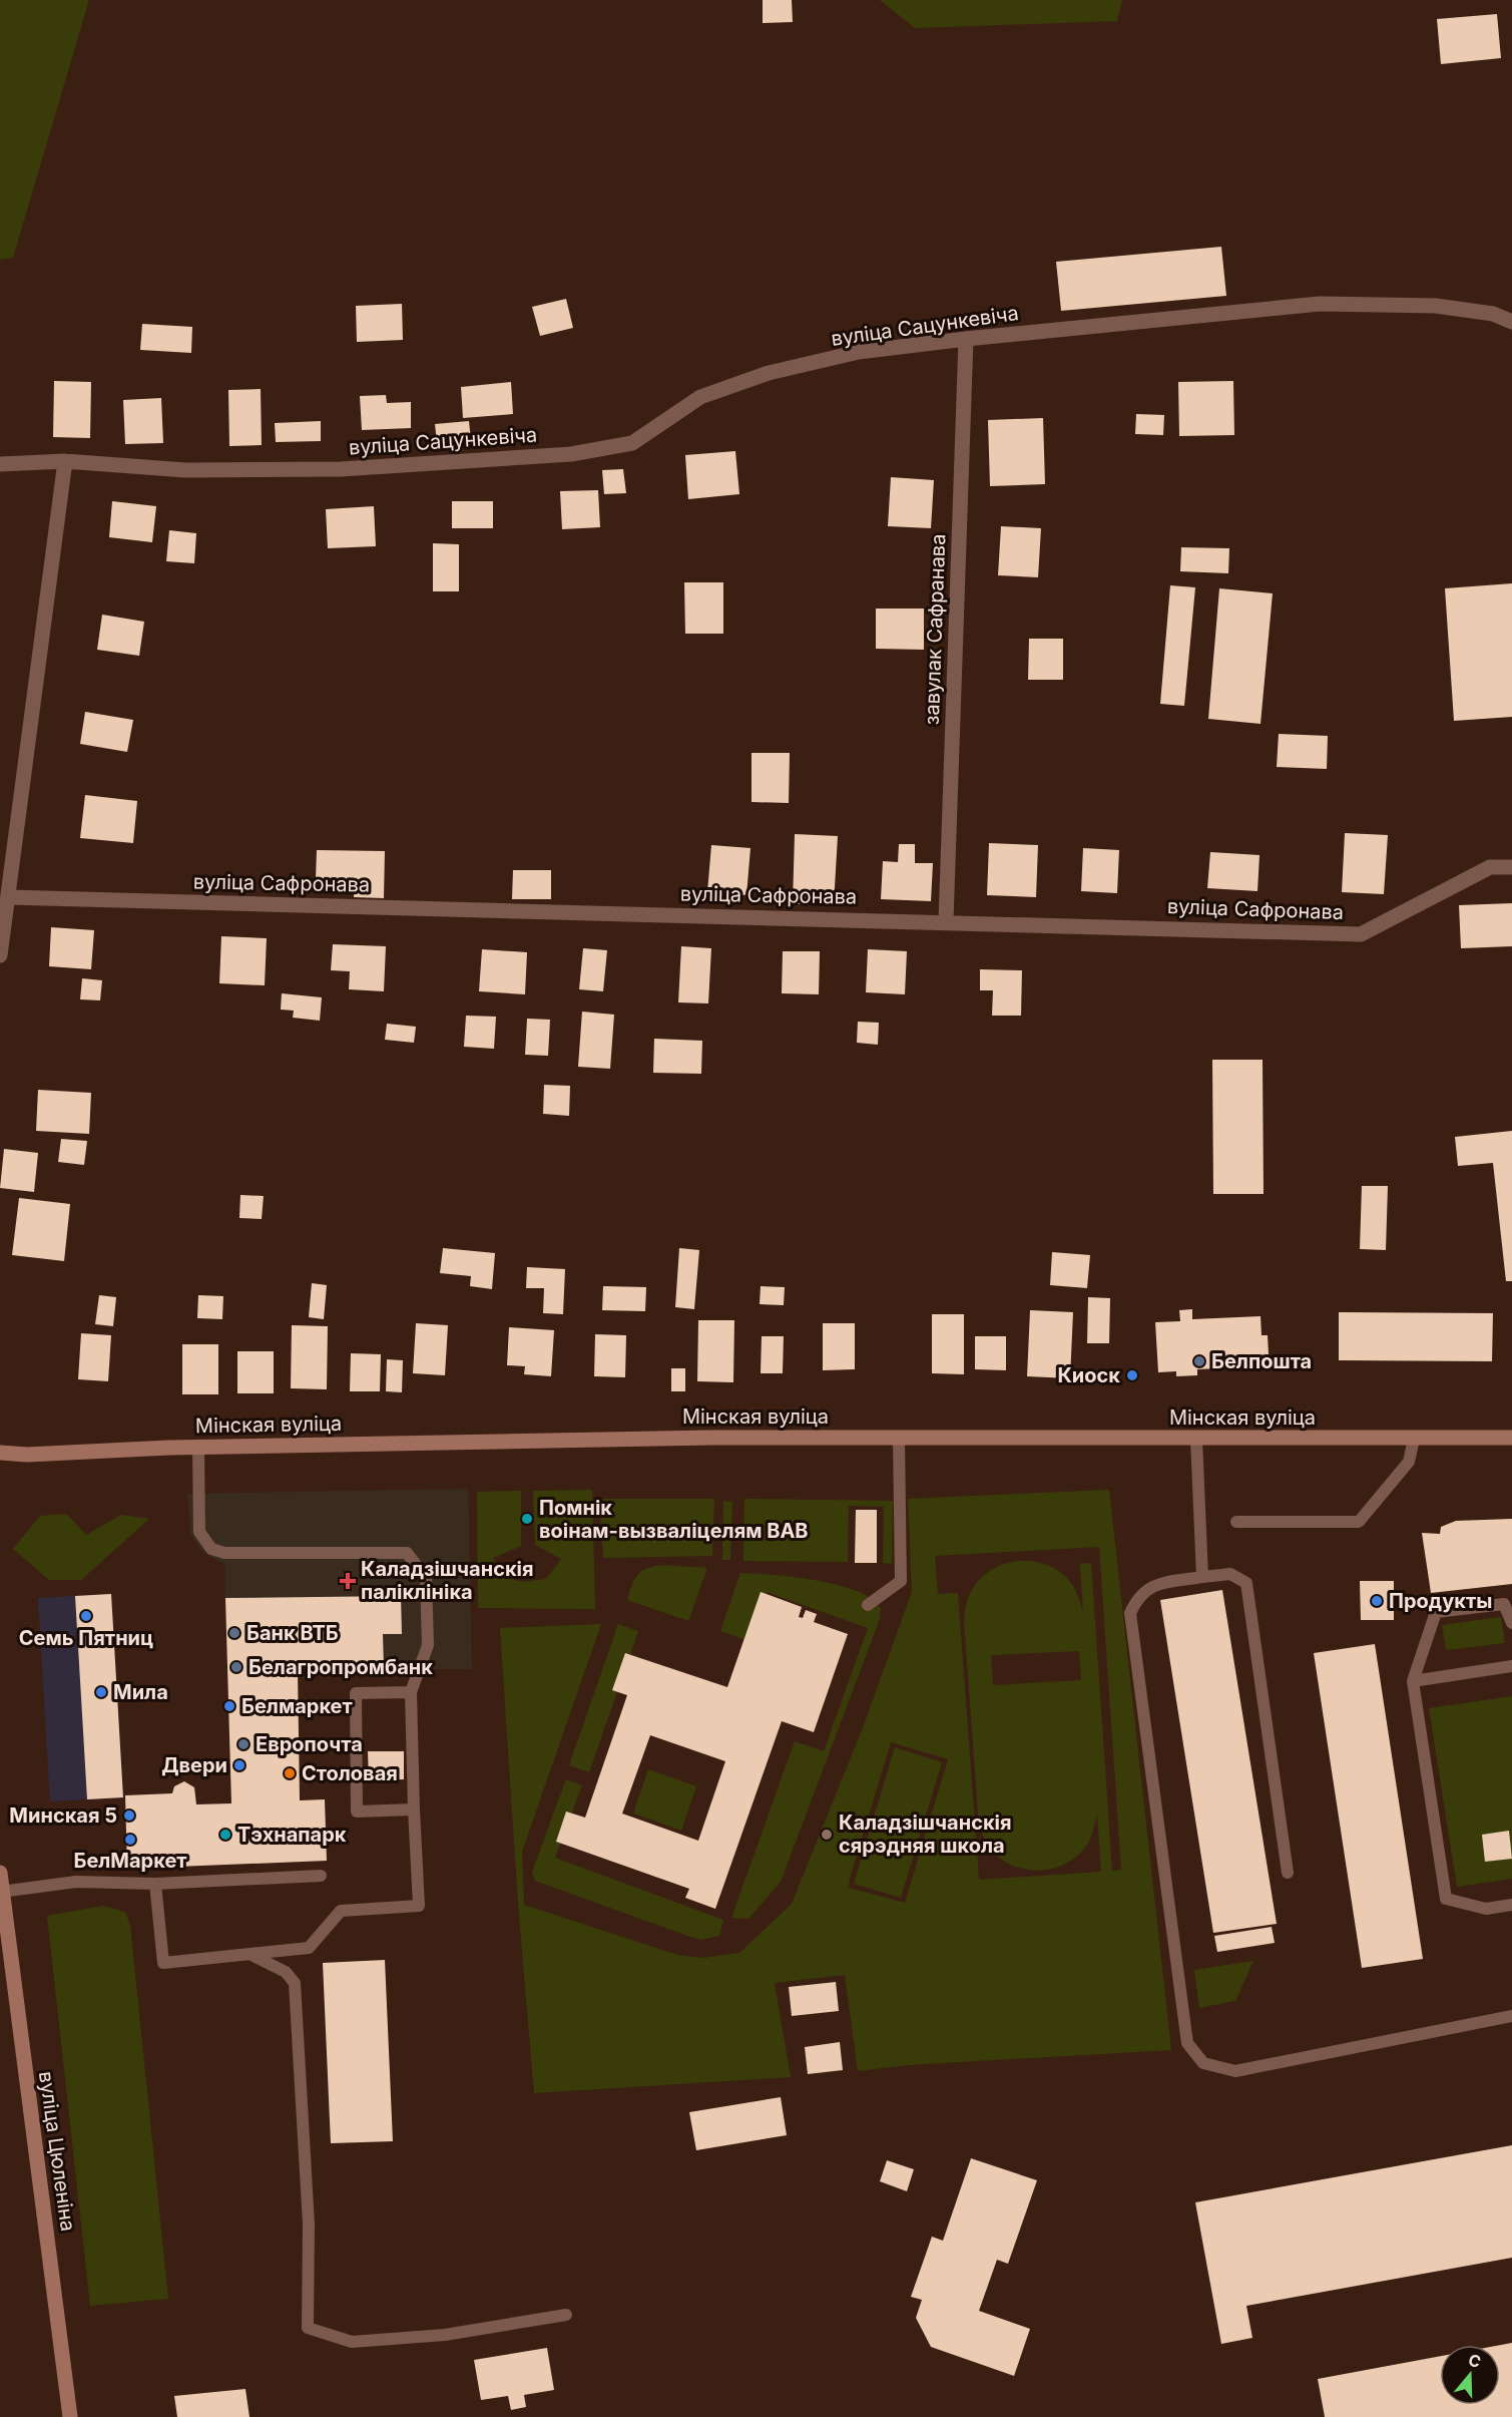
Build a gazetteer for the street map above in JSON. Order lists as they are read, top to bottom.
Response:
{
  "streets": {
    "street": [
      "вуліца Сацункевіча",
      "завулак Сафранава",
      "вуліца Сафронава",
      "Мінская вуліца",
      "вуліца Цюленіна"
    ]
  },
  "crossings": [
    ["вуліца Сацункевіча", "завулак Сафранава"],
    ["завулак Сафранава", "вуліца Сафронава"]
  ],
  "places": {
    "other": [
      "Белпошта",
      "Киоск",
      "Помнік воінам-вызваліцелям ВАВ",
      "Продукты",
      "Семь Пятниц",
      "Банк ВТБ",
      "Белагропромбанк",
      "Мила",
      "Белмаркет",
      "Европочта",
      "Двери",
      "Столовая",
      "Минская 5",
      "Тэхнапарк",
      "Каладзішчанскія сярэдняя школа",
      "БелМаркет"
    ],
    "health": ["Каладзішчанскія паліклініка"]
  },
  "north": "top"
}
